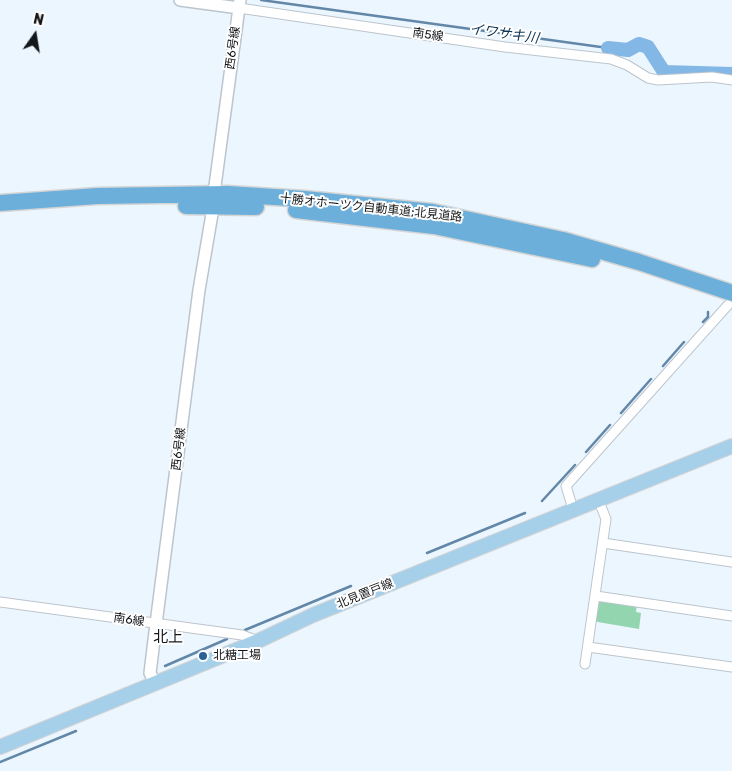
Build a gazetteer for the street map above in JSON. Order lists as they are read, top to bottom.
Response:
{
  "streets": {
    "highway": ["十勝オホーツク自動車道;北見道路"],
    "main road": ["北見置戸線"],
    "street": ["南5線", "西6号線", "南6線"]
  },
  "crossings": [
    ["南5線", "西6号線"],
    ["西6号線", "北見置戸線"],
    ["西6号線", "南6線"],
    ["北見置戸線", "南6線"]
  ],
  "districts": ["北上"],
  "water": ["イワサキ川"],
  "places": ["北糖工場"],
  "north": "top"
}
